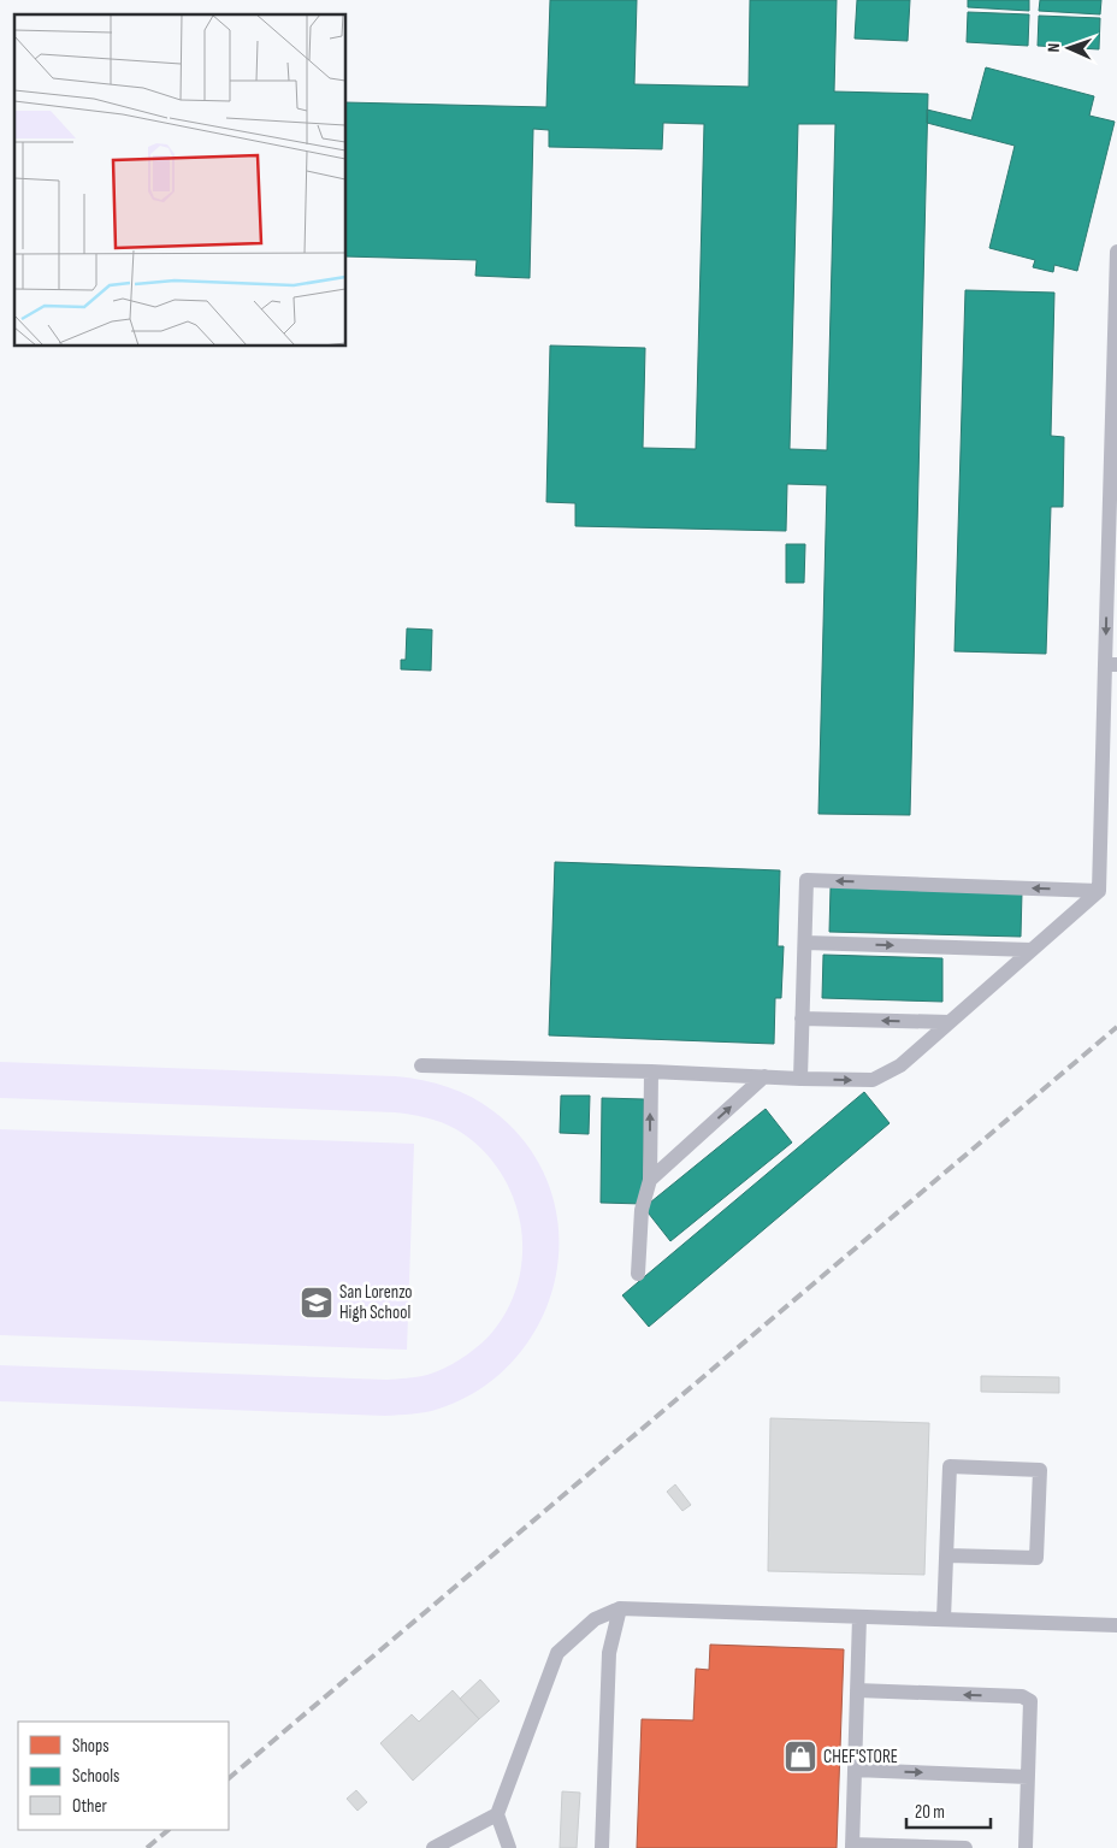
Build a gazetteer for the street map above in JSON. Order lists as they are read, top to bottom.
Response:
{
  "places": {
    "school or university": ["San Lorenzo High School"],
    "shop": ["CHEF'STORE"]
  },
  "legend": ["Shops", "Schools", "Other"],
  "scale_bar": "20 m",
  "north": "left"
}
